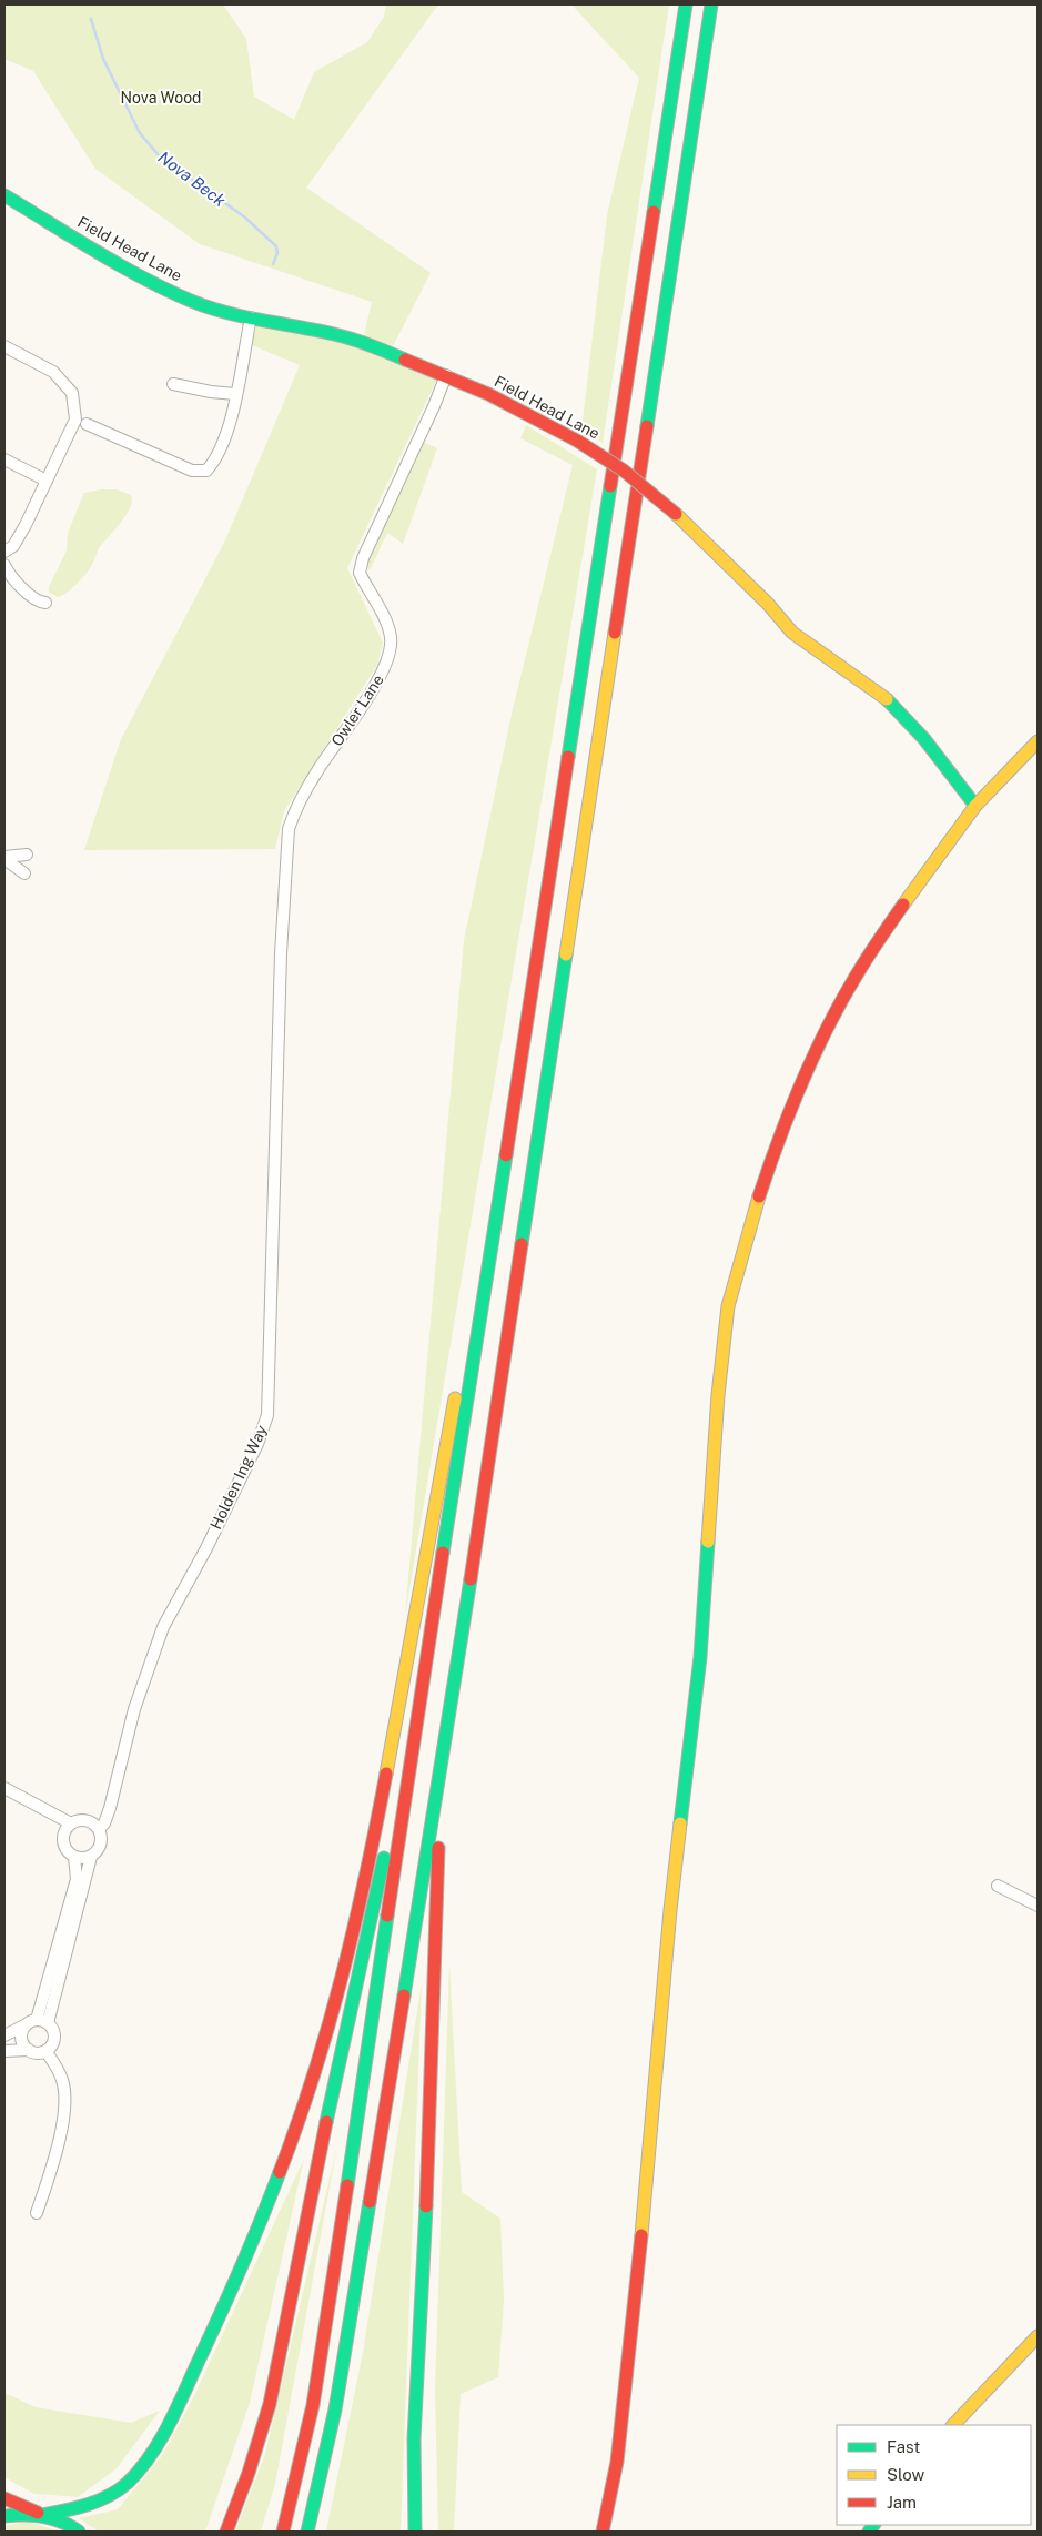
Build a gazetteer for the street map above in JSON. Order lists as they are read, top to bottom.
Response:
{
  "streets": {
    "main road": ["Field Head Lane"],
    "street": ["Owler Lane", "Holden Ing Way"]
  },
  "crossings": [
    ["Field Head Lane", "Owler Lane"],
    ["Owler Lane", "Holden Ing Way"]
  ],
  "water": ["Nova Beck"],
  "parks": ["Nova Wood"],
  "legend": ["Fast", "Slow", "Jam"]
}
